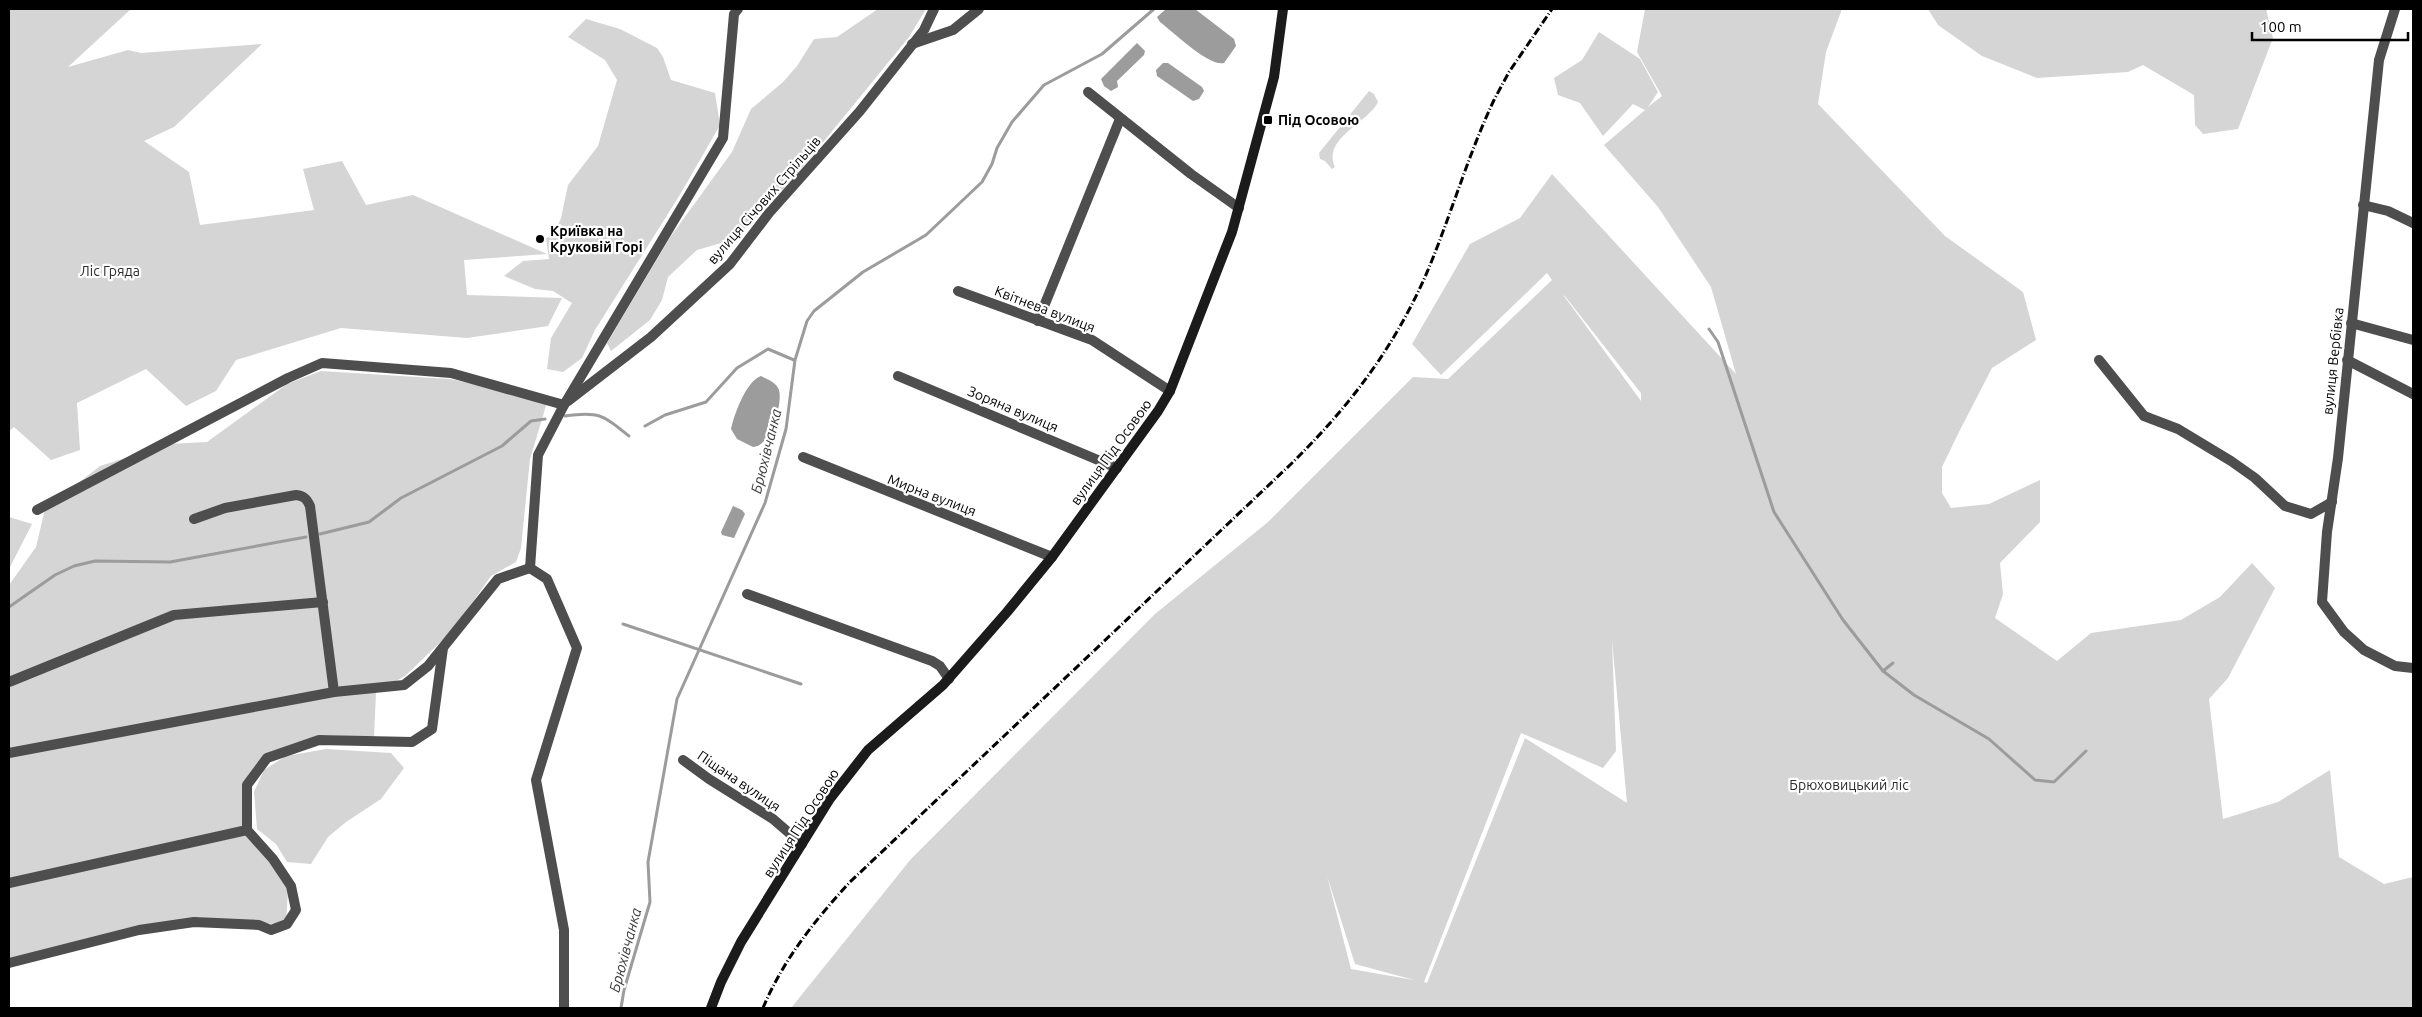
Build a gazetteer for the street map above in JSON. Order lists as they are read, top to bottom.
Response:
{
  "streets": {
    "street": [
      "вулиця Січових Стрільців",
      "Квітнева вулиця",
      "вулиця Вербівка",
      "Зоряна вулиця",
      "вулиця Під Осовою",
      "Мирна вулиця",
      "Піщана вулиця"
    ]
  },
  "crossings": [
    ["Квітнева вулиця", "вулиця Під Осовою"],
    ["Зоряна вулиця", "вулиця Під Осовою"],
    ["вулиця Під Осовою", "Мирна вулиця"],
    ["вулиця Під Осовою", "Піщана вулиця"]
  ],
  "water": ["Брюхівчанка"],
  "parks": ["Ліс Гряда", "Брюховицький ліс"],
  "places": {
    "transit": ["Під Осовою"],
    "other": ["Криївка на Круковій Горі"]
  },
  "scale_bar": "100 m"
}
